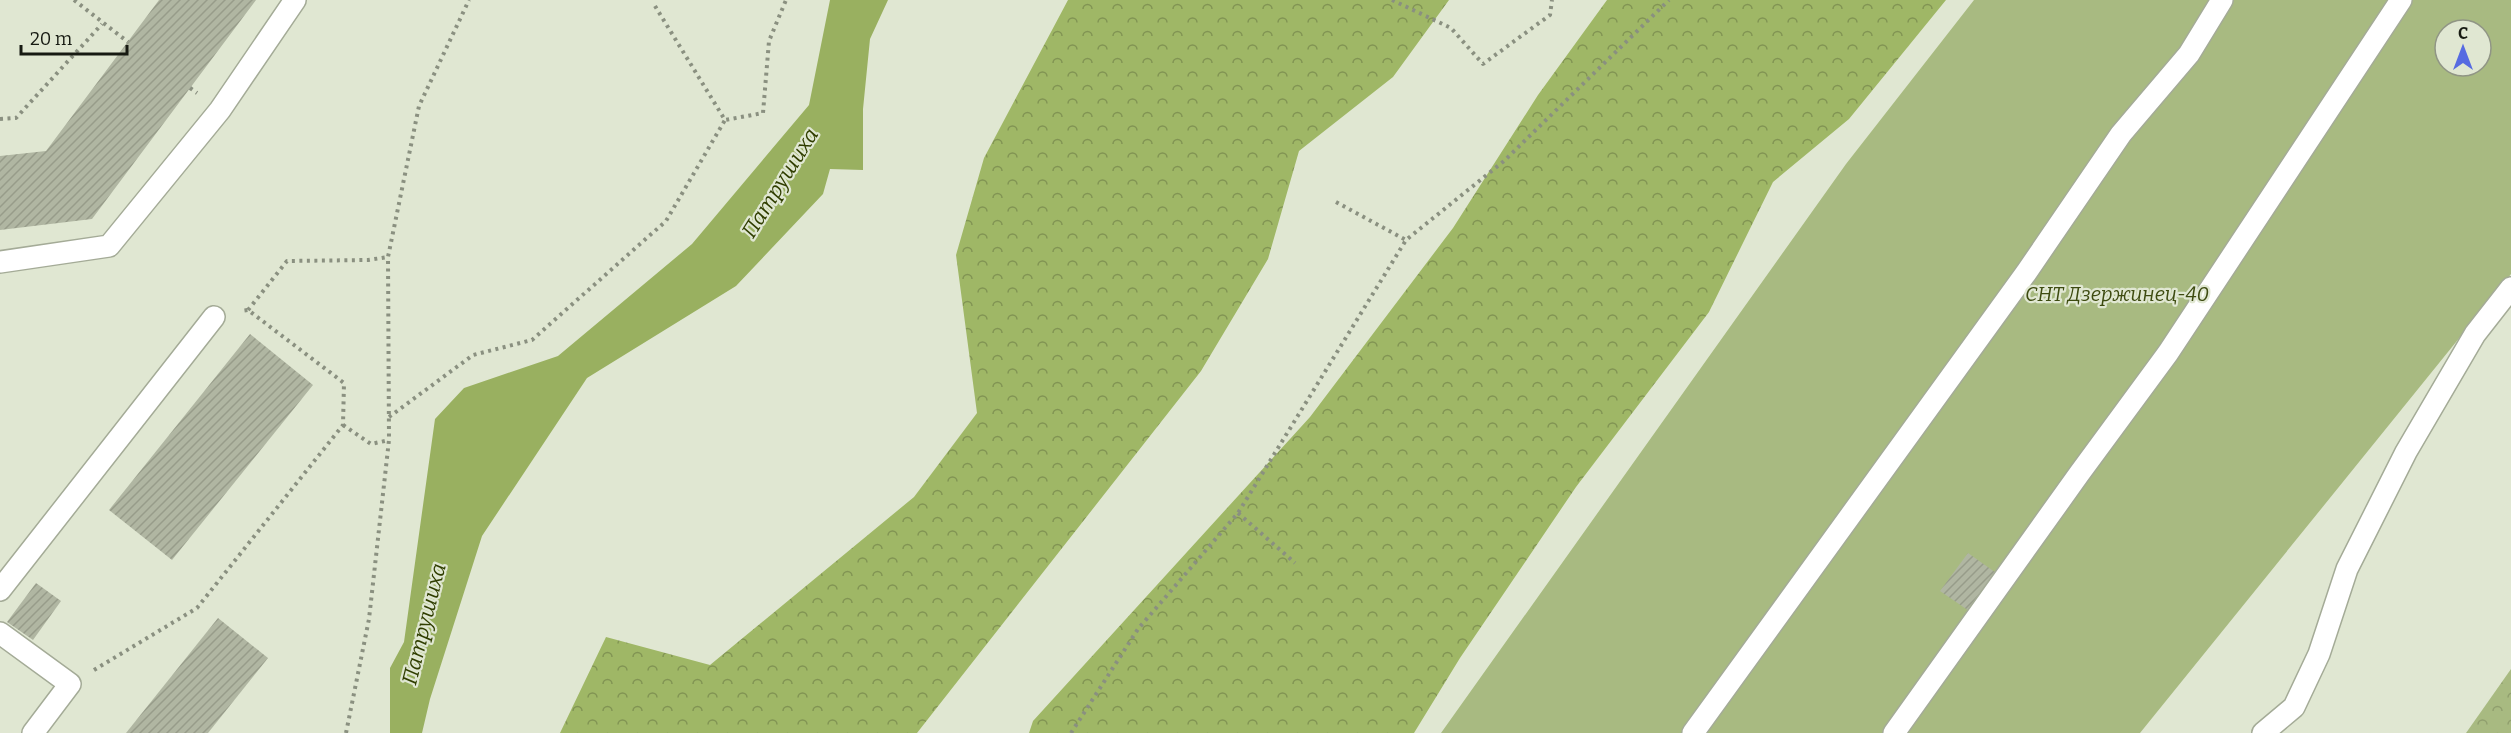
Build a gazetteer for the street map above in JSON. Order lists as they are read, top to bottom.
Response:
{
  "water": ["Патрушиха"],
  "parks": ["СНТ Дзержинец-40"],
  "scale_bar": "20 m",
  "north": "top"
}
